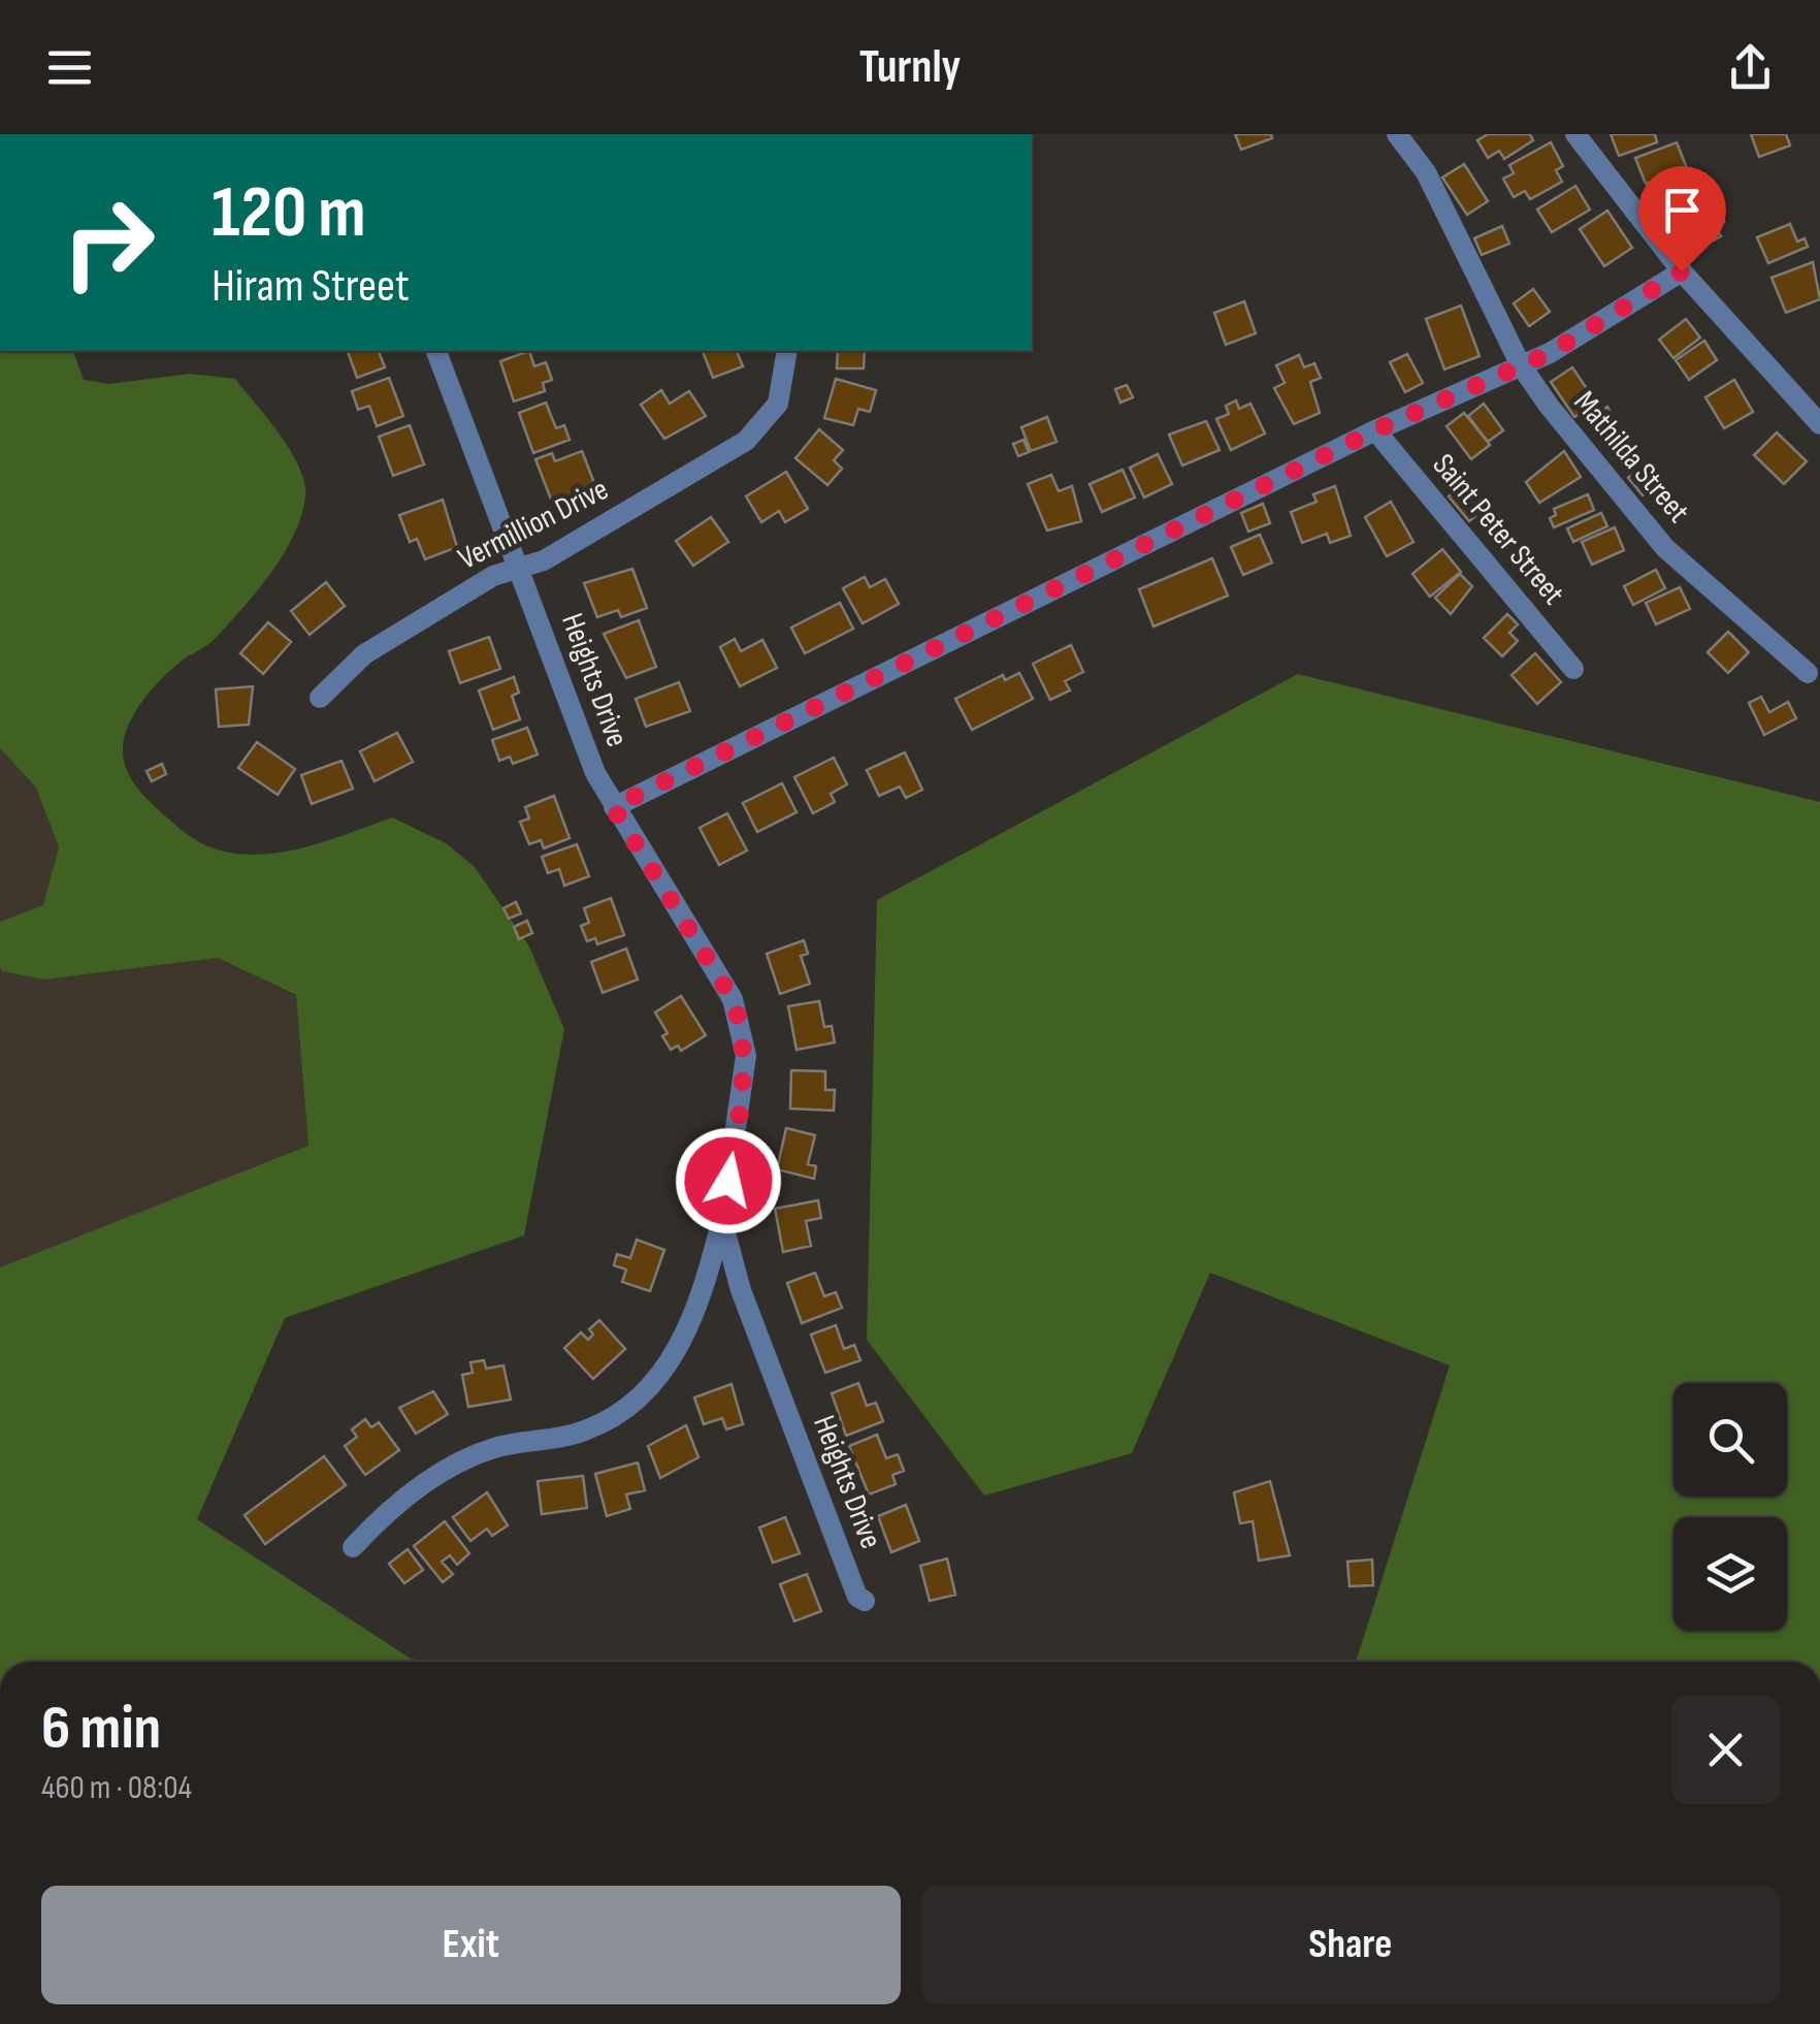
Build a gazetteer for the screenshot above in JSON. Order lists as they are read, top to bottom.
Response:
{
  "streets": {
    "street": [
      "Mathilda Street",
      "Vermillion Drive",
      "Saint Peter Street",
      "Heights Drive"
    ]
  },
  "crossings": [
    ["Vermillion Drive", "Heights Drive"]
  ],
  "page": {
    "header": "Turnly",
    "turn": ["120 m", "Hiram Street"],
    "heading": ["6 min", "460 m · 08:04"],
    "buttons": ["Exit", "Share"]
  }
}
